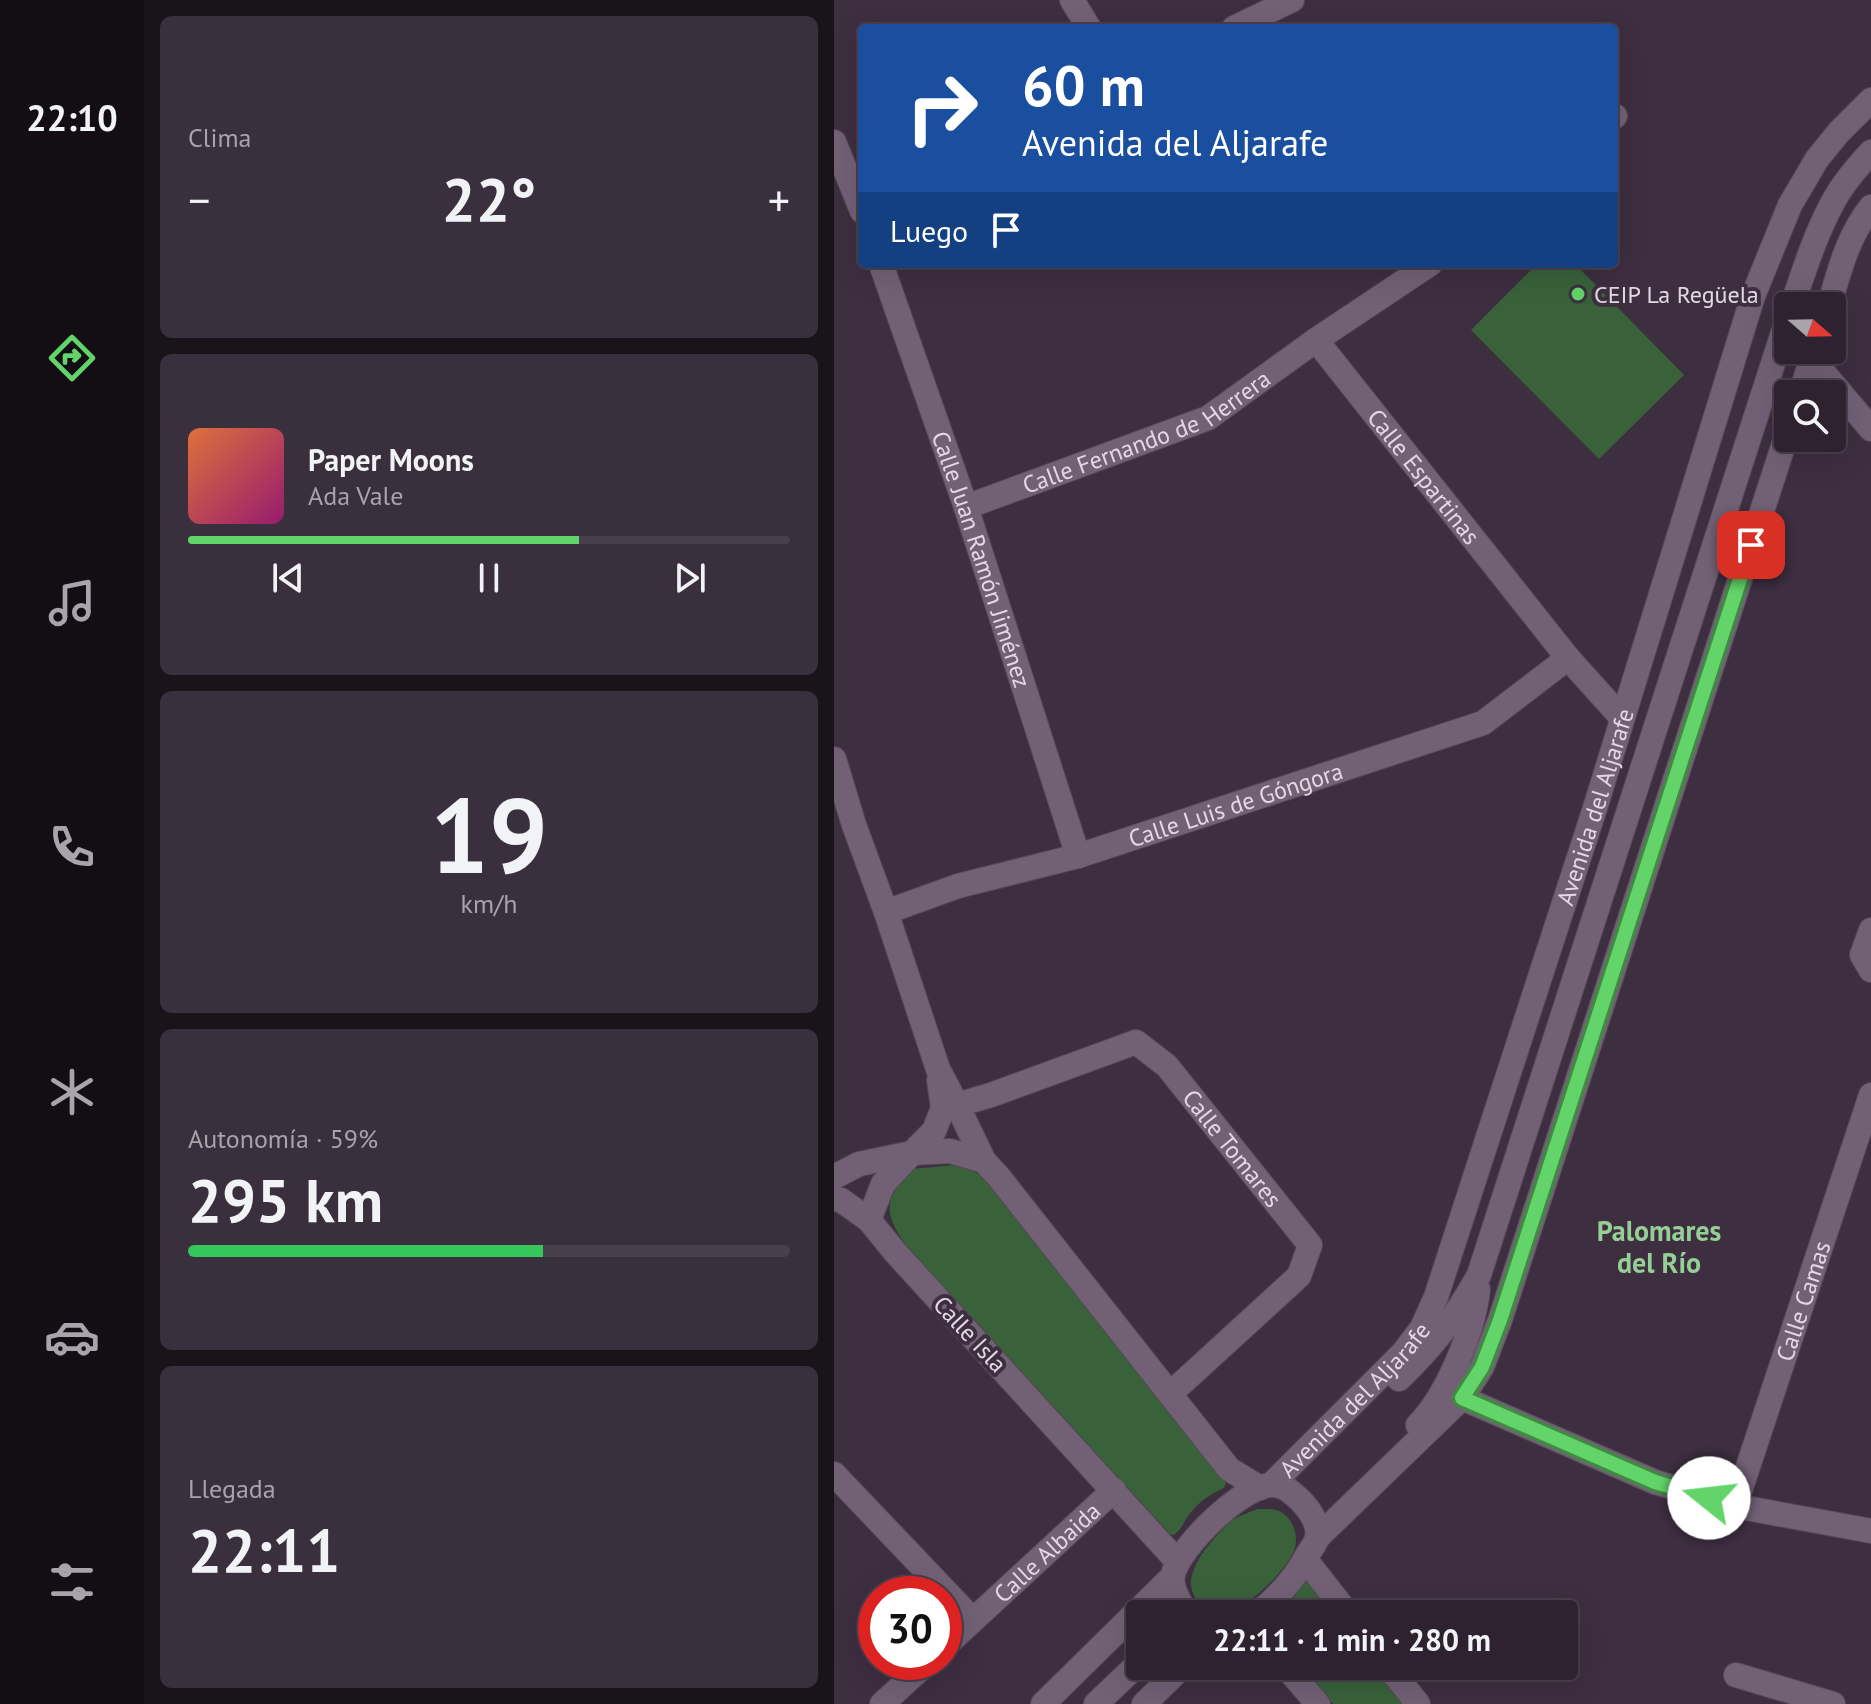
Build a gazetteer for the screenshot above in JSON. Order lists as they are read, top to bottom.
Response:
{
  "streets": {
    "street": [
      "Calle Fernando de Herrera",
      "Calle Espartinas",
      "Calle Juan Ramón Jiménez",
      "Calle Luis de Góngora",
      "Avenida del Aljarafe",
      "Calle Tomares",
      "Calle Camas",
      "Calle Isla",
      "Calle Albaida"
    ]
  },
  "crossings": [
    ["Calle Fernando de Herrera", "Calle Espartinas"],
    ["Calle Fernando de Herrera", "Calle Juan Ramón Jiménez"],
    ["Calle Espartinas", "Calle Luis de Góngora"],
    ["Calle Espartinas", "Avenida del Aljarafe"],
    ["Calle Juan Ramón Jiménez", "Calle Luis de Góngora"],
    ["Avenida del Aljarafe", "Calle Isla"],
    ["Calle Isla", "Calle Albaida"]
  ],
  "districts": ["Palomares del Río"],
  "places": ["CEIP La Regüela"],
  "north": "right",
  "page": {
    "tabs": "22:10",
    "tile": [
      "Clima",
      ["19", "km/h"],
      ["Autonomía · 59%", "295 km"],
      ["Llegada", "22:11"]
    ],
    "turn": ["60 m", "Avenida del Aljarafe"],
    "heat": ["−", "22°", "+"],
    "then": "Luego",
    "song": ["Paper Moons", "Ada Vale"],
    "limit": "30",
    "trip": "22:11 · 1 min · 280 m"
  }
}
